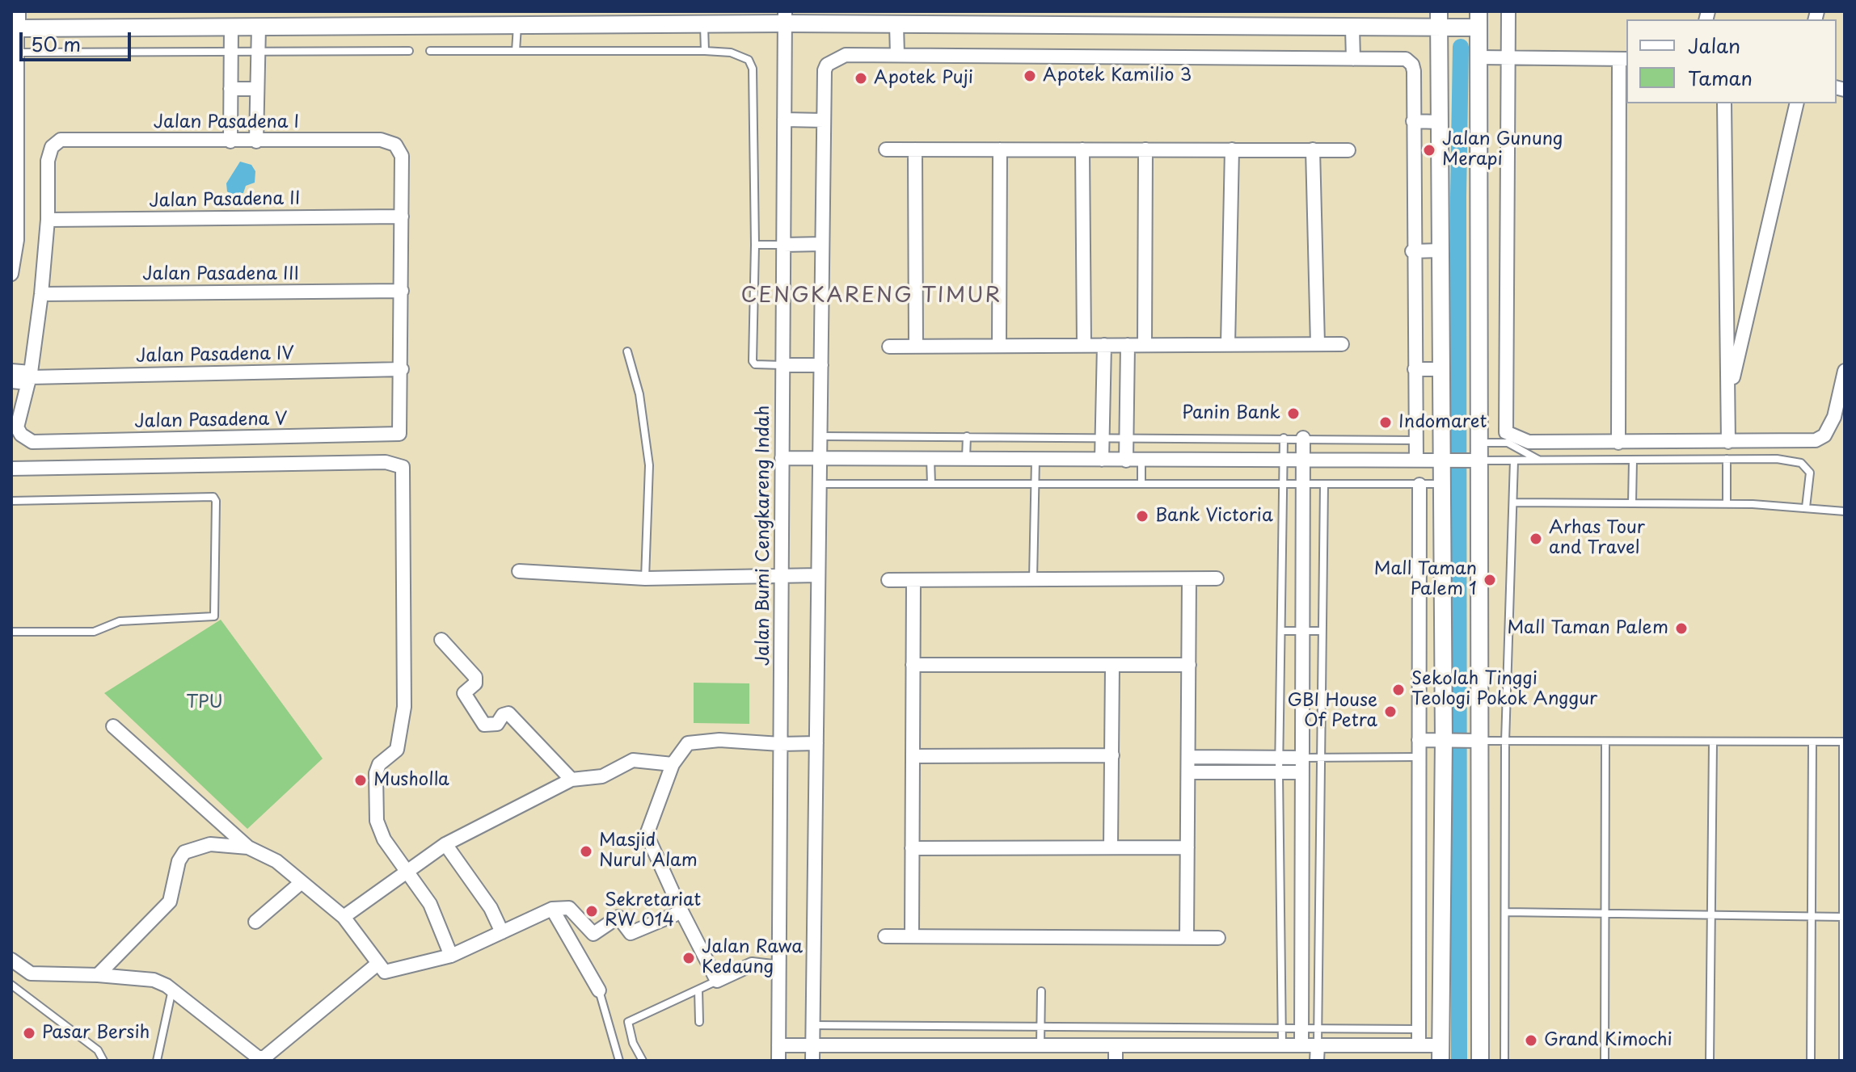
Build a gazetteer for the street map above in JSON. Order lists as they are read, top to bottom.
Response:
{
  "streets": {
    "street": [
      "Jalan Pasadena I",
      "Jalan Pasadena II",
      "Jalan Pasadena III",
      "Jalan Pasadena IV",
      "Jalan Pasadena V",
      "Jalan Bumi Cengkareng Indah"
    ]
  },
  "crossings": [
    ["Jalan Pasadena I", "Jalan Pasadena II"],
    ["Jalan Pasadena IV", "Jalan Pasadena V"]
  ],
  "districts": ["CENGKARENG TIMUR"],
  "parks": ["TPU"],
  "places": [
    "Apotek Kamilio 3",
    "Apotek Puji",
    "Jalan Gunung Merapi",
    "Panin Bank",
    "Indomaret",
    "Bank Victoria",
    "Arhas Tour and Travel",
    "Mall Taman Palem 1",
    "Mall Taman Palem",
    "Sekolah Tinggi Teologi Pokok Anggur",
    "GBI House Of Petra",
    "Musholla",
    "Masjid Nurul Alam",
    "Sekretariat RW 014",
    "Jalan Rawa Kedaung",
    "Pasar Bersih",
    "Grand Kimochi"
  ],
  "legend": ["Jalan", "Taman"],
  "scale_bar": "50 m"
}
